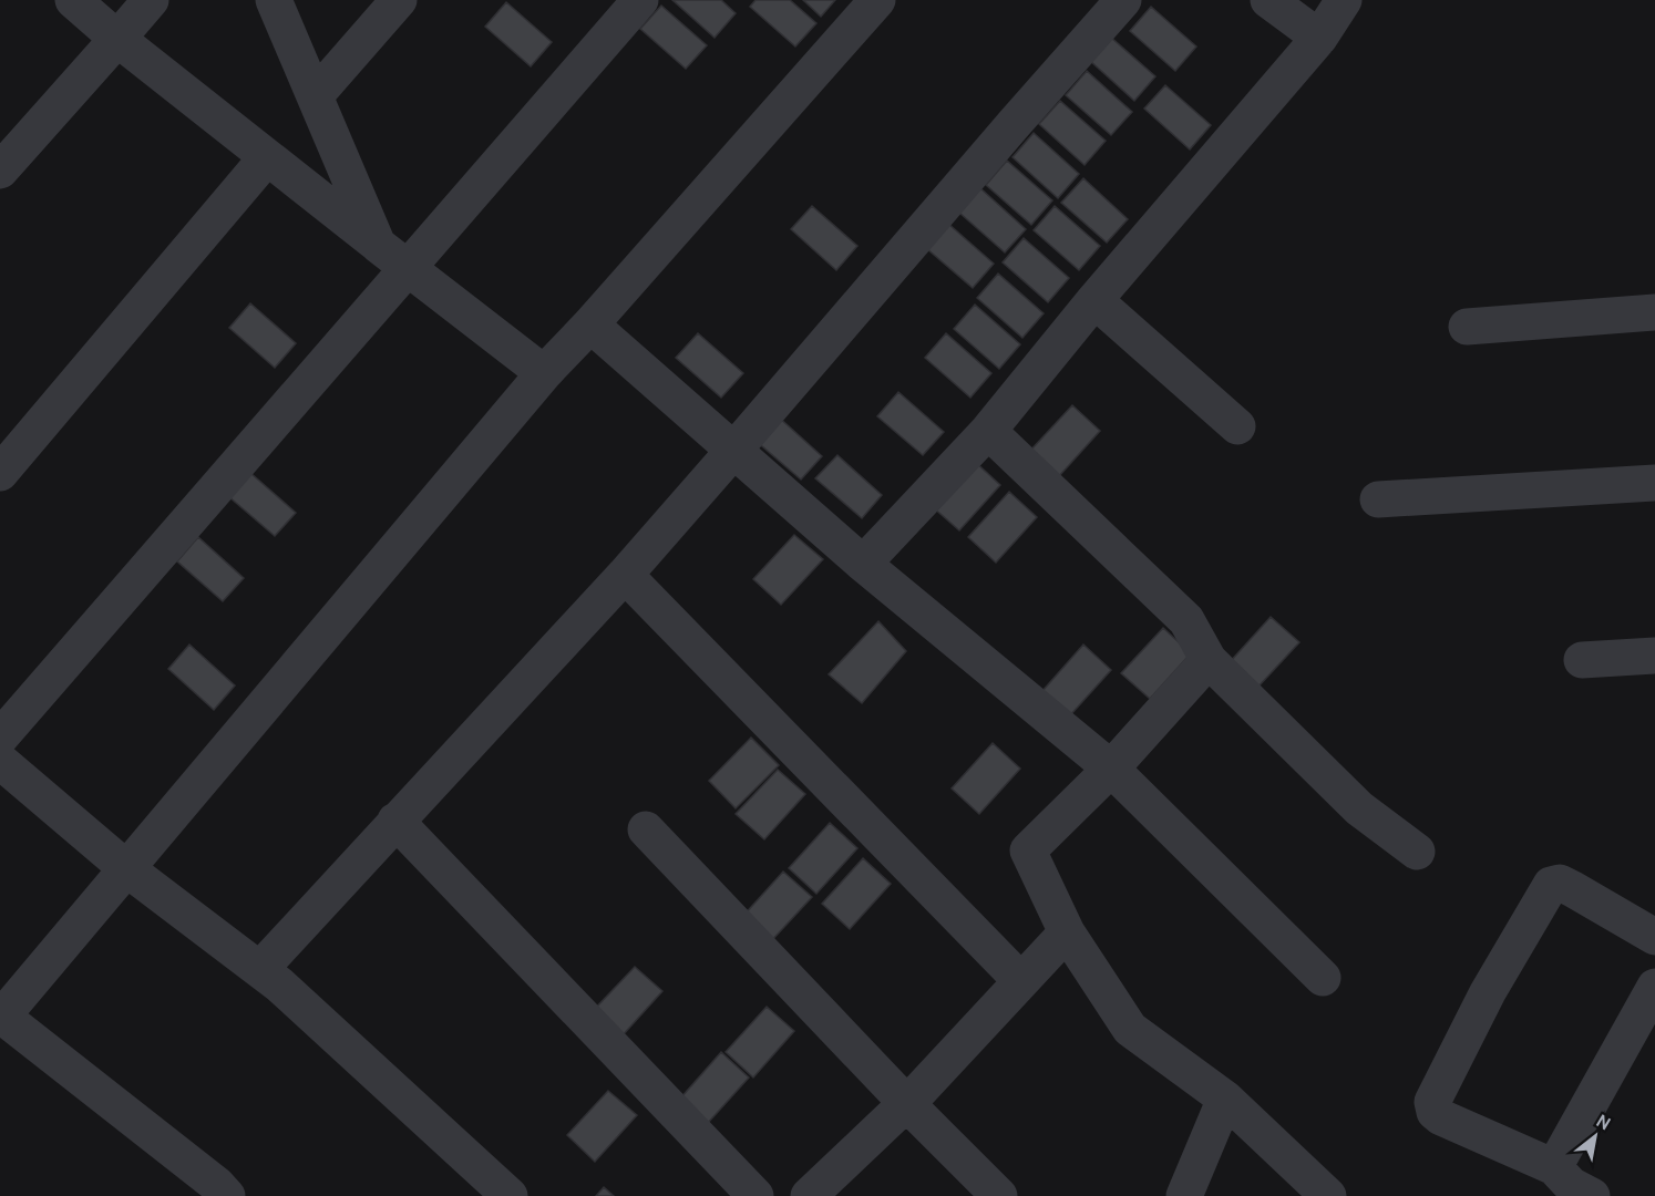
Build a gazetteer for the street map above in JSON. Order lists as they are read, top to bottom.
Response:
{
  "north": "top right"
}
